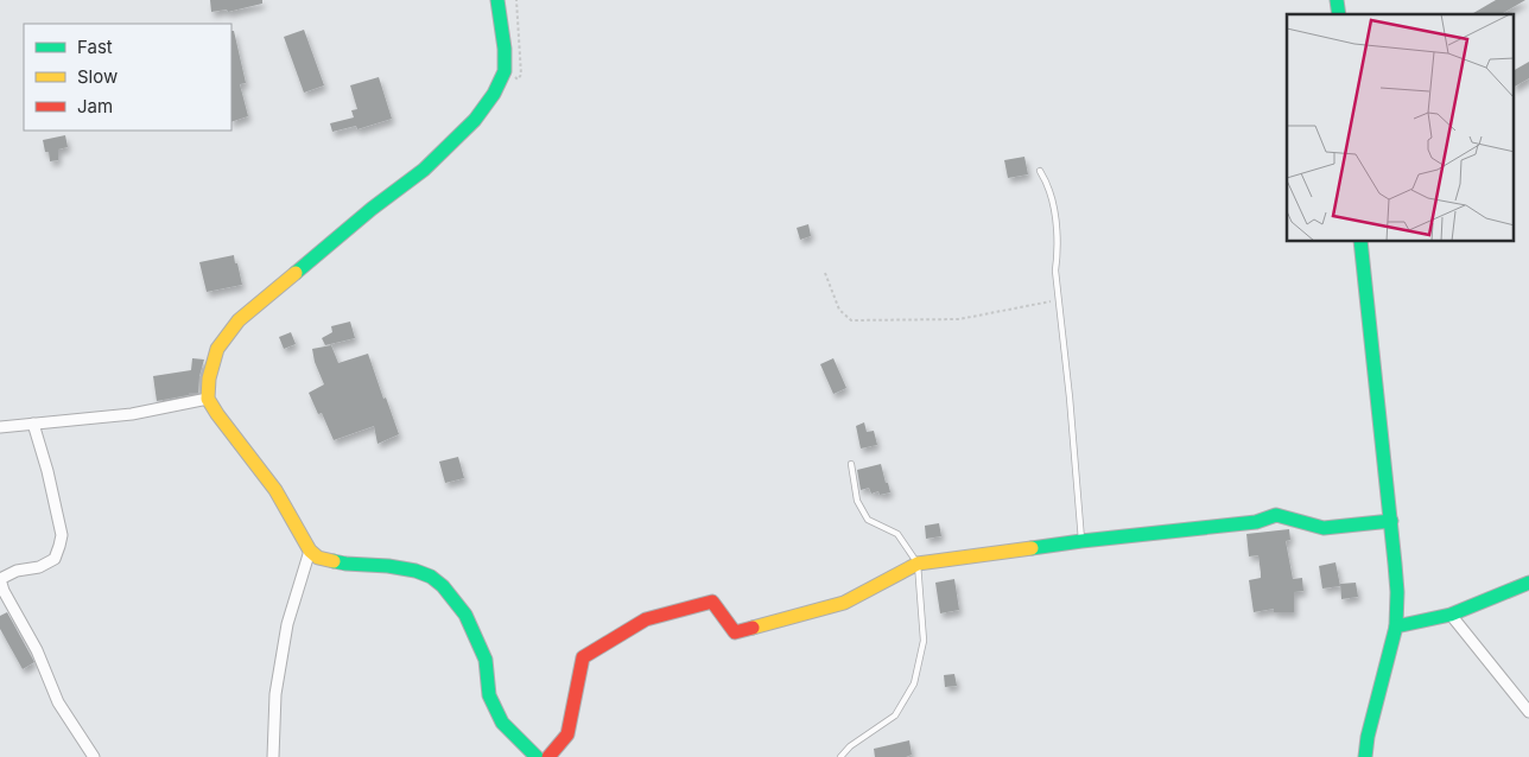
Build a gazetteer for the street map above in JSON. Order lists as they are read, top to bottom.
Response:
{
  "legend": ["Fast", "Slow", "Jam"]
}
